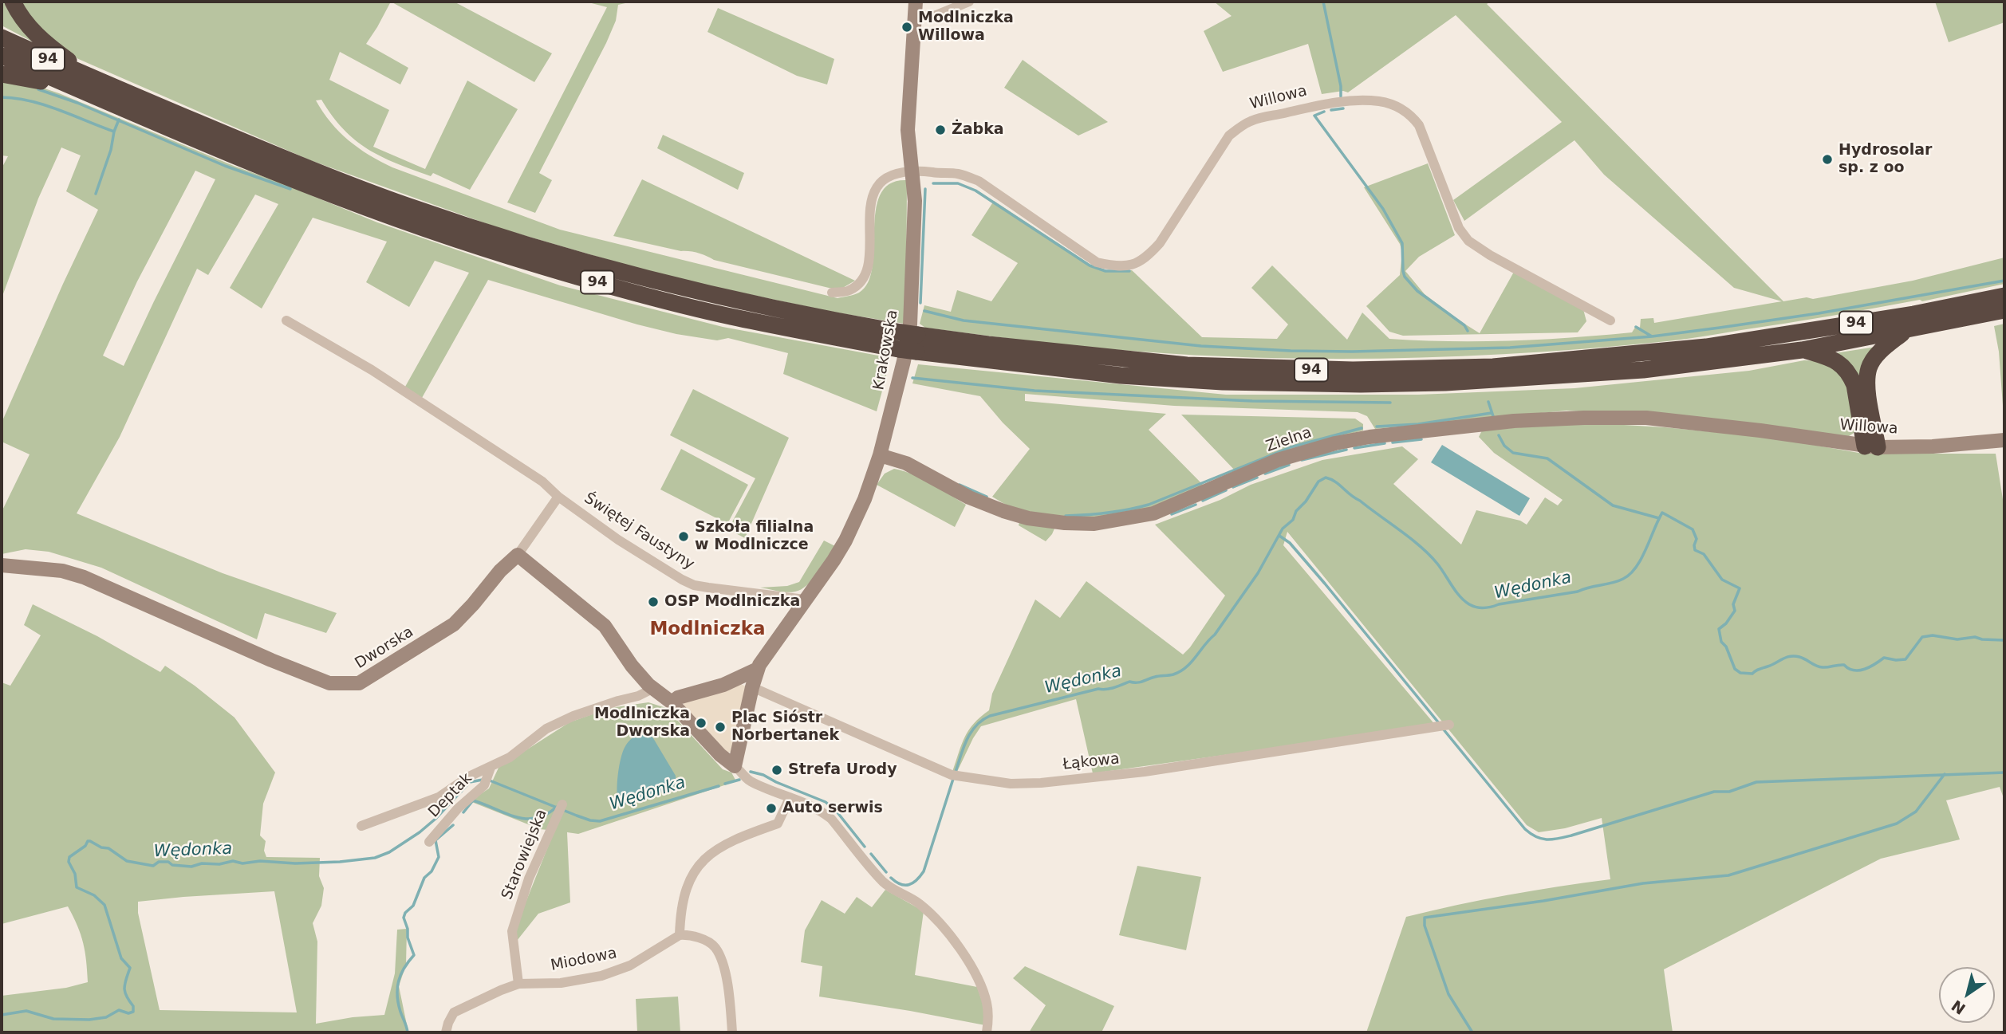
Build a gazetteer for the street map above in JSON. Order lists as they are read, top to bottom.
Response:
{
  "streets": {
    "highway": ["94"],
    "street": [
      "Willowa",
      "Krakowska",
      "Zielna",
      "Świętej Faustyny",
      "Dworska",
      "Łąkowa",
      "Deptak",
      "Starowiejska",
      "Miodowa"
    ]
  },
  "crossings": [
    ["Willowa", "Krakowska"],
    ["Willowa", "Zielna"],
    ["Krakowska", "Zielna"],
    ["Krakowska", "Świętej Faustyny"],
    ["Starowiejska", "Miodowa"]
  ],
  "districts": ["Modlniczka"],
  "water": ["Wędonka"],
  "places": [
    "Modlniczka Willowa",
    "Żabka",
    "Hydrosolar sp. z oo",
    "Szkoła filialna w Modlniczce",
    "OSP Modlniczka",
    "Modlniczka Dworska",
    "Plac Sióstr Norbertanek",
    "Strefa Urody",
    "Auto serwis"
  ],
  "north": "bottom left"
}
